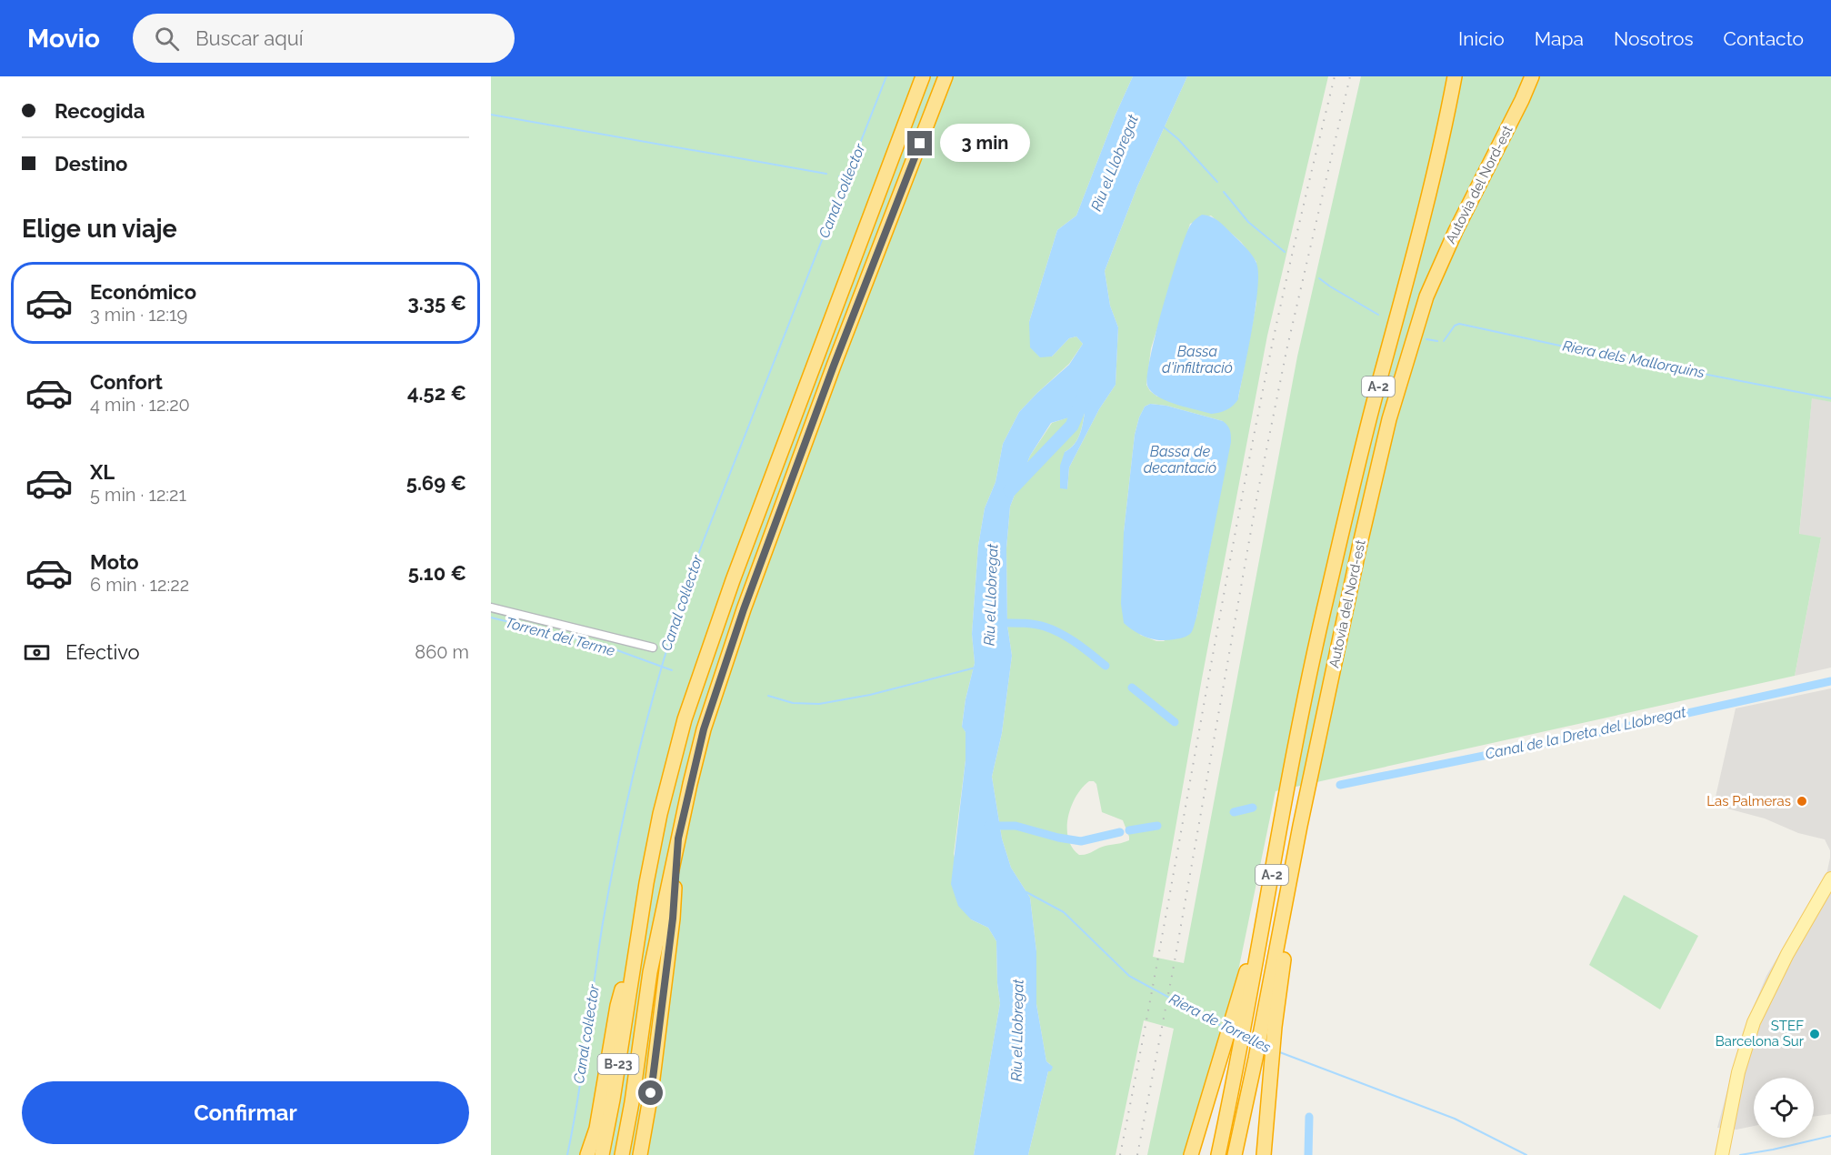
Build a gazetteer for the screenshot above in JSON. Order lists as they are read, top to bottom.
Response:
{
  "streets": {
    "highway": ["Autovia del Nord-est", "A-2", "B-23"]
  },
  "water": [
    "Riu el Llobregat",
    "Canal col·lector",
    "Bassa d'infiltració",
    "Riera dels Mallorquins",
    "Bassa de decantació",
    "Torrent del Terme",
    "Canal de la Dreta del Llobregat",
    "Riera de Torrelles"
  ],
  "places": ["Las Palmeras", "STEF Barcelona Sur"],
  "page": {
    "header": "Movio",
    "search": "Buscar aquí",
    "nav": [
      "Inicio",
      "Mapa",
      "Nosotros",
      "Contacto"
    ],
    "banner": ["Recogida", "Destino"],
    "bubble": "3 min",
    "heading": "Elige un viaje",
    "list": [
      {
        "name": "Económico",
        "note": "3 min · 12:19",
        "value": "3.35 €"
      },
      {
        "name": "Confort",
        "note": "4 min · 12:20",
        "value": "4.52 €"
      },
      {
        "name": "XL",
        "note": "5 min · 12:21",
        "value": "5.69 €"
      },
      {
        "name": "Moto",
        "note": "6 min · 12:22",
        "value": "5.10 €"
      }
    ],
    "pay": ["Efectivo", "860 m"],
    "buttons": "Confirmar"
  }
}
